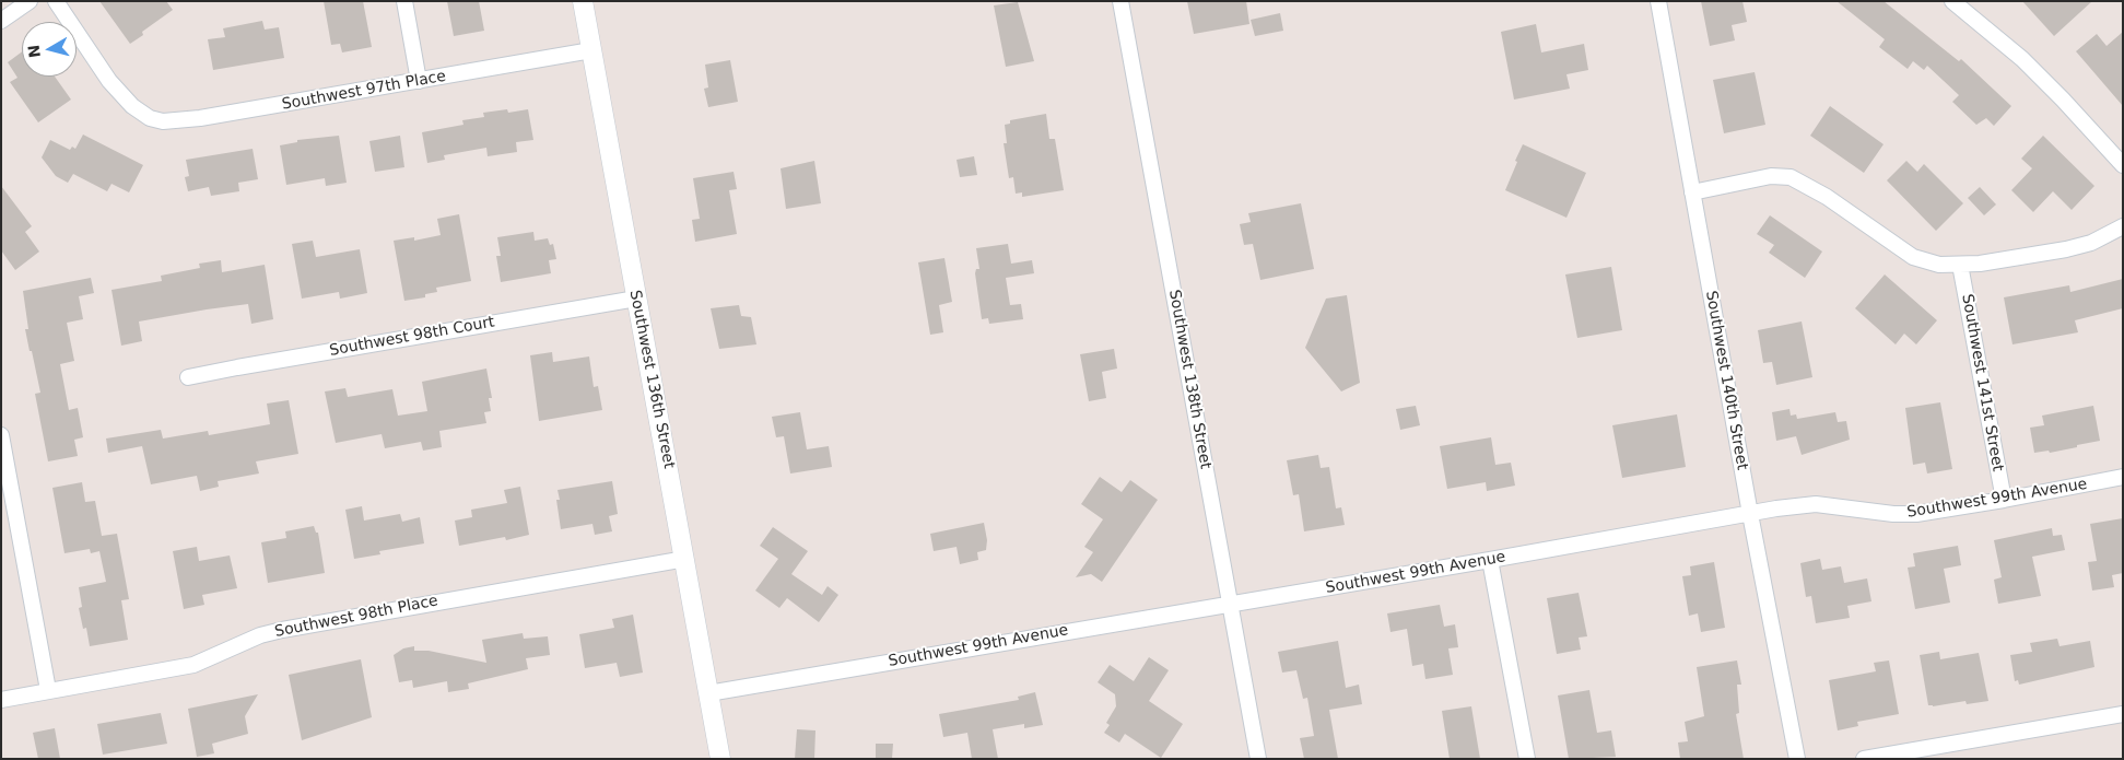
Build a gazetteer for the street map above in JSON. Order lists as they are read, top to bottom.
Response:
{
  "streets": {
    "street": [
      "Southwest 97th Place",
      "Southwest 98th Court",
      "Southwest 136th Street",
      "Southwest 138th Street",
      "Southwest 140th Street",
      "Southwest 141st Street",
      "Southwest 99th Avenue",
      "Southwest 98th Place"
    ]
  },
  "crossings": [
    ["Southwest 97th Place", "Southwest 136th Street"],
    ["Southwest 98th Court", "Southwest 136th Street"],
    ["Southwest 136th Street", "Southwest 99th Avenue"],
    ["Southwest 136th Street", "Southwest 98th Place"],
    ["Southwest 138th Street", "Southwest 99th Avenue"],
    ["Southwest 140th Street", "Southwest 99th Avenue"],
    ["Southwest 141st Street", "Southwest 99th Avenue"]
  ],
  "north": "left"
}
